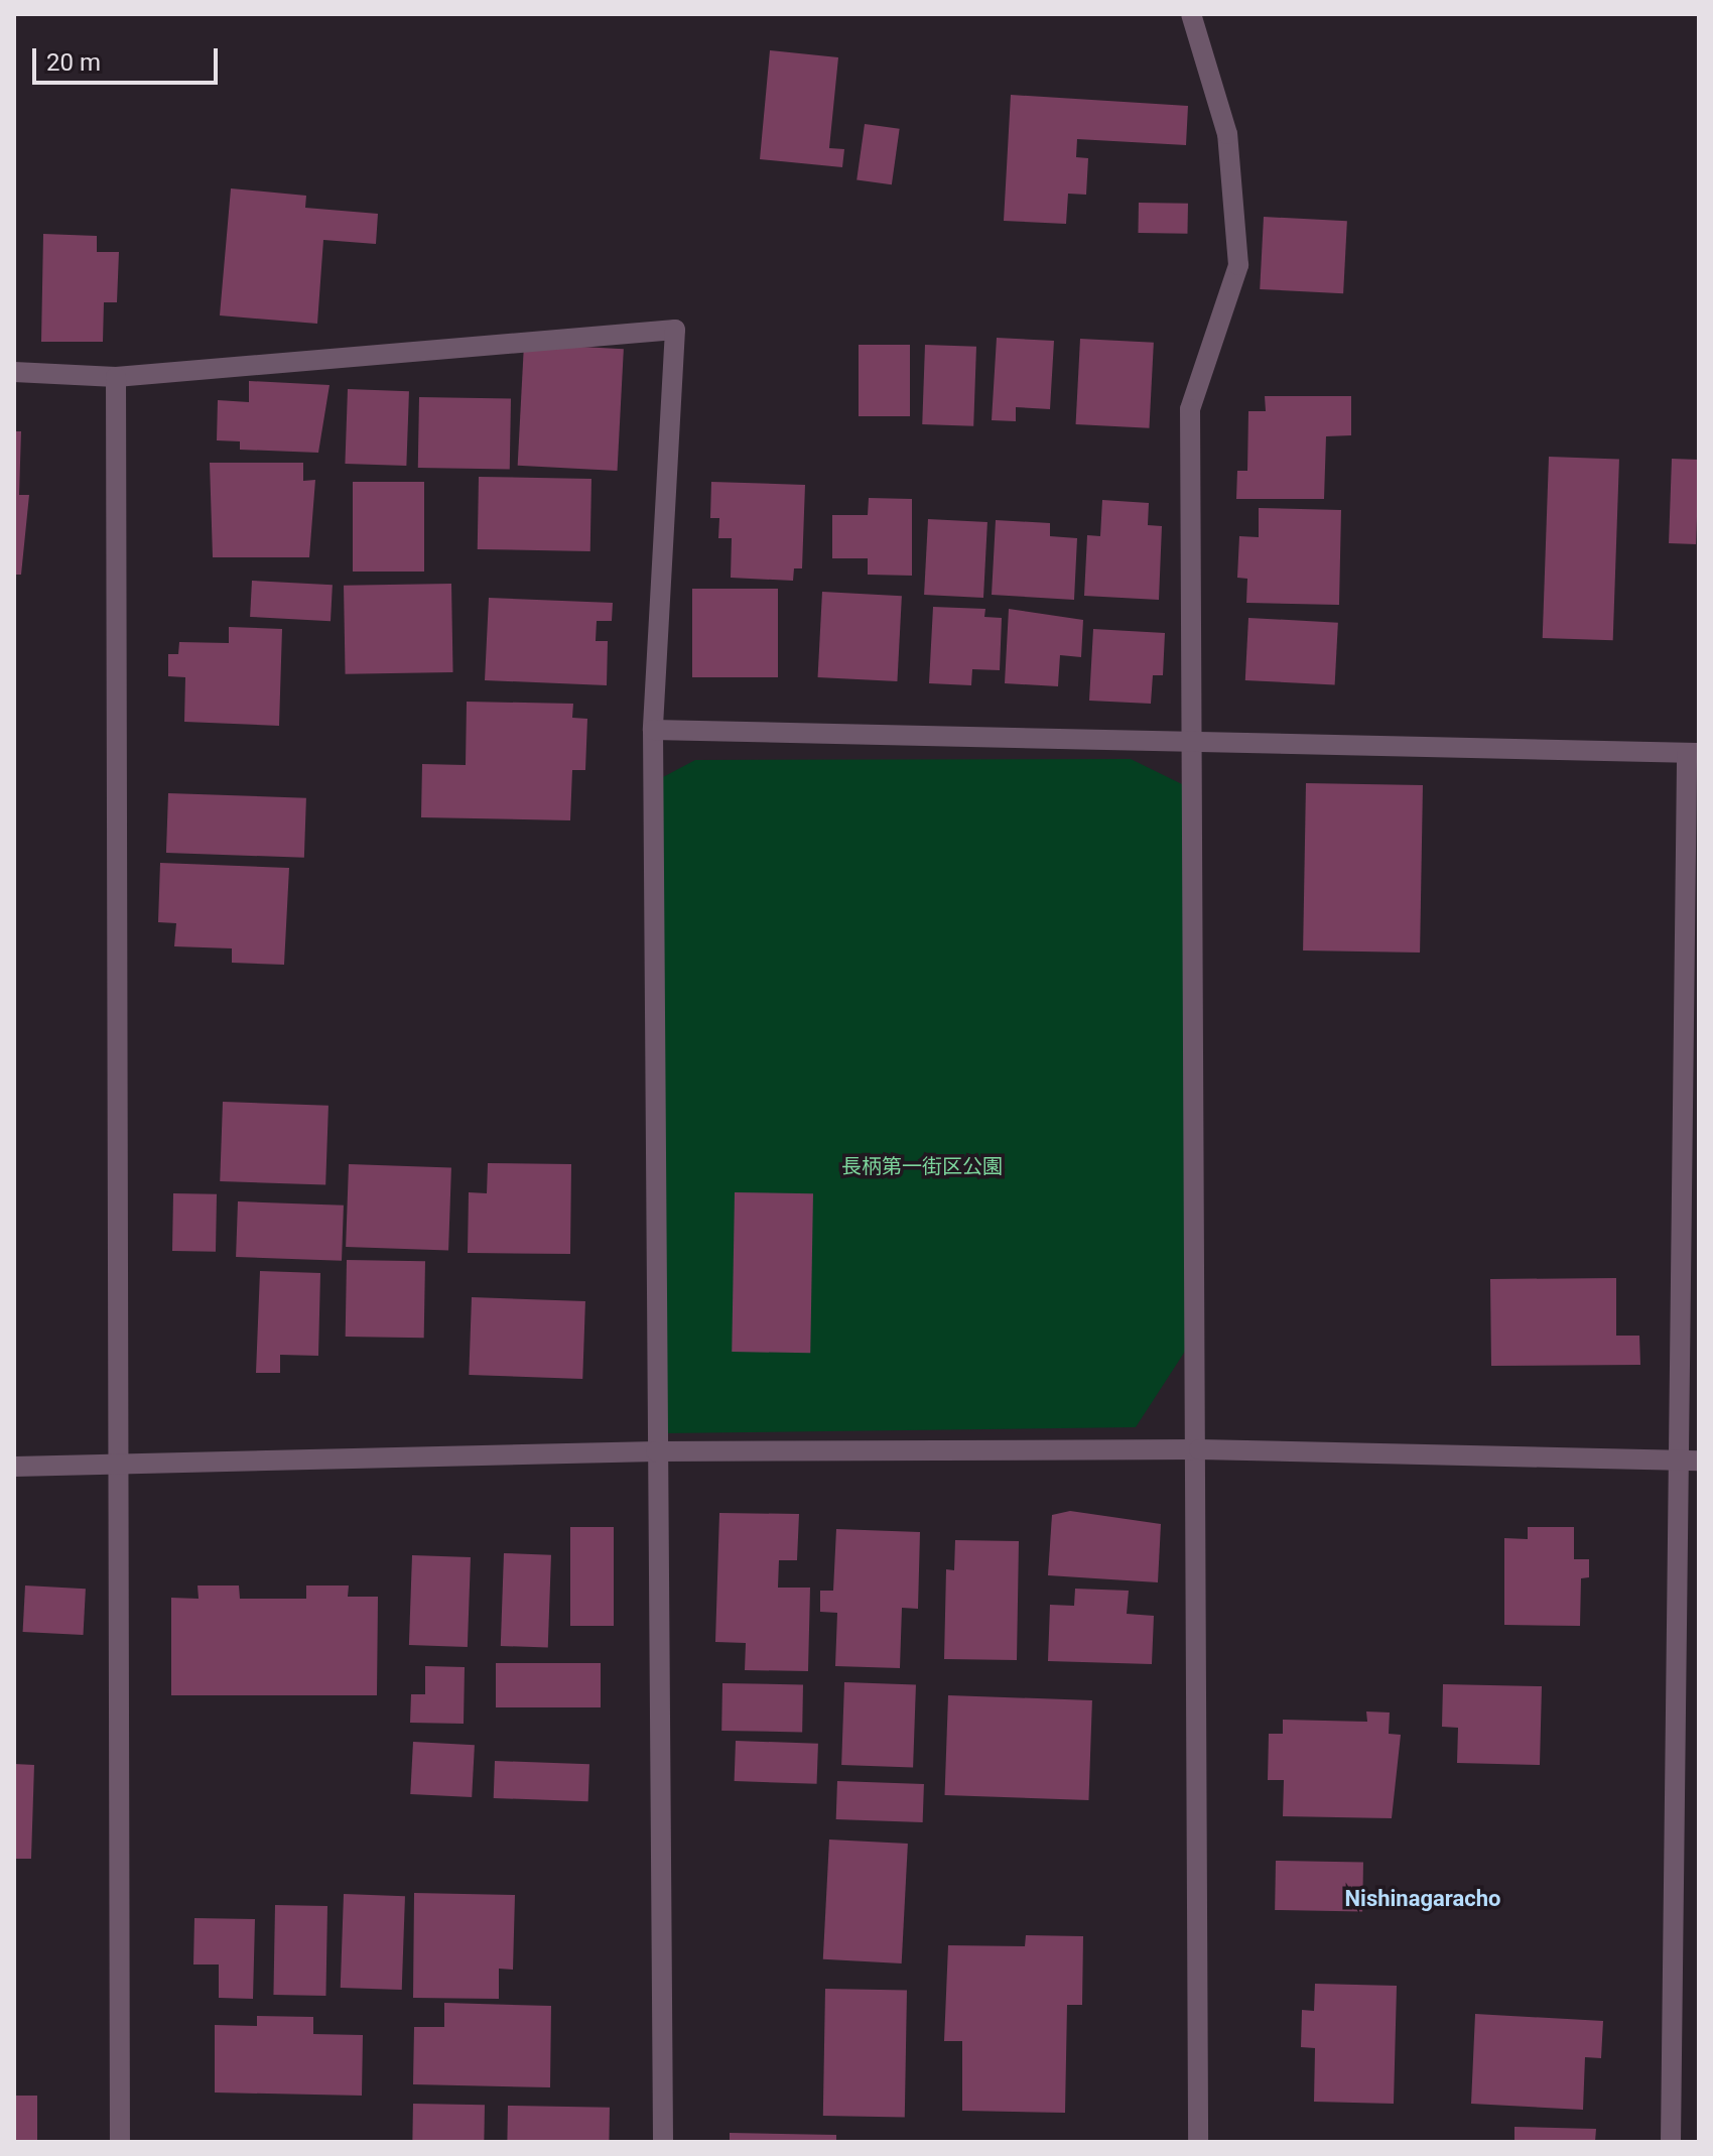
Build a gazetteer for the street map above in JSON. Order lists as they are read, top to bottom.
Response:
{
  "districts": ["Nishinagaracho"],
  "parks": ["長柄第一街区公園"],
  "scale_bar": "20 m"
}
